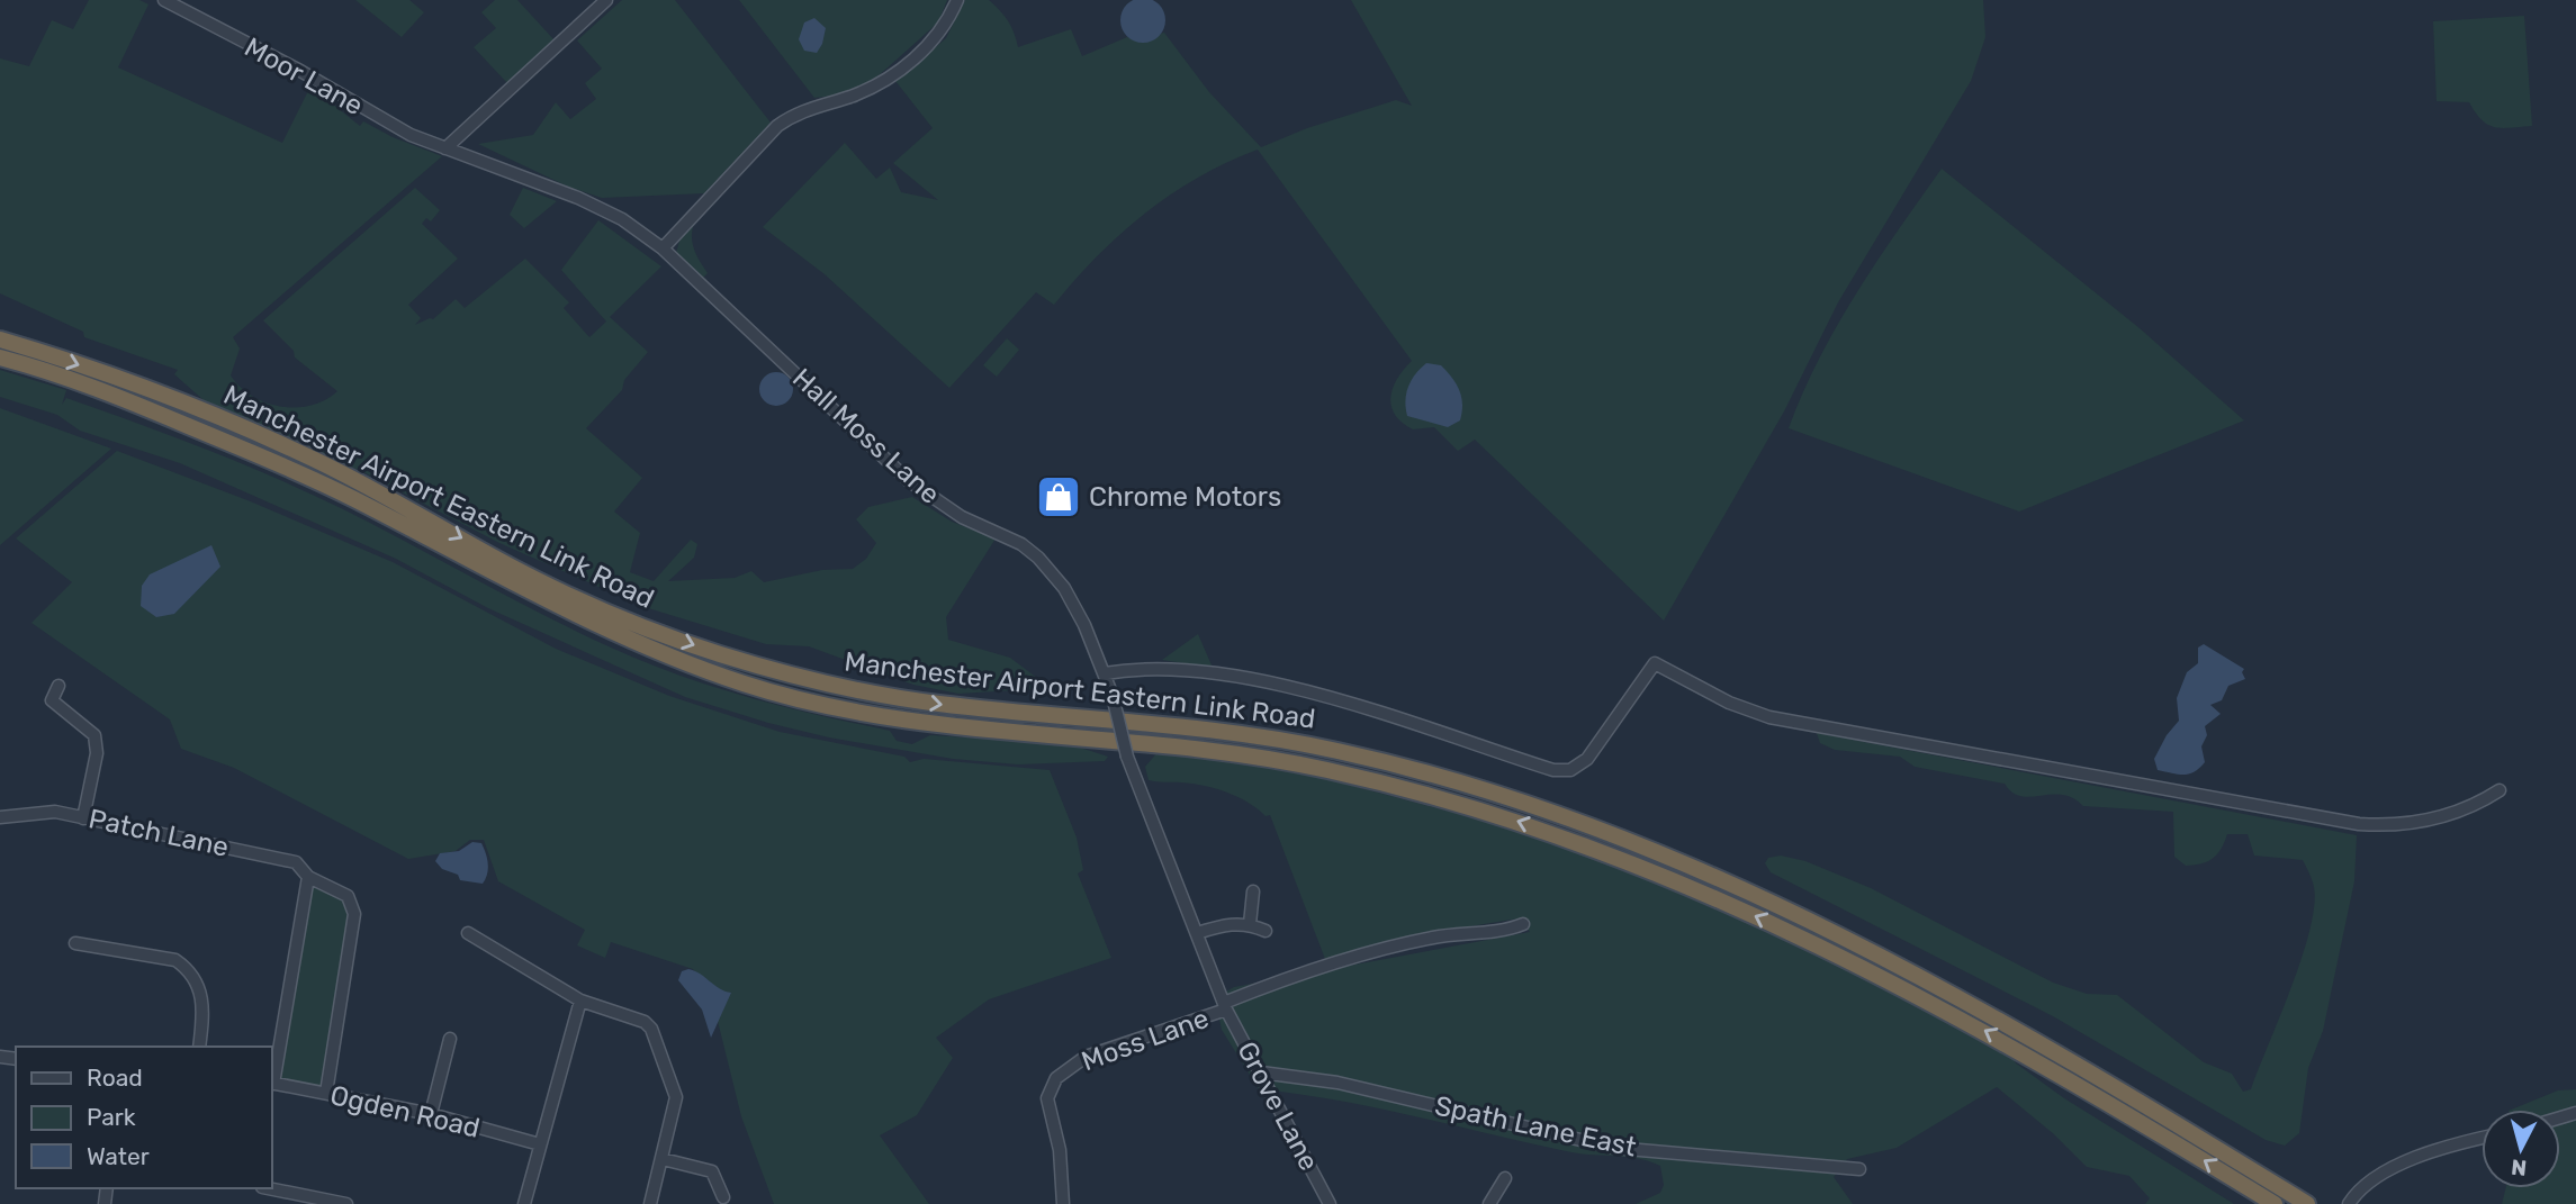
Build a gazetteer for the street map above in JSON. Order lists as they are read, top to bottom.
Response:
{
  "streets": {
    "highway": ["Manchester Airport Eastern Link Road"],
    "street": [
      "Moor Lane",
      "Hall Moss Lane",
      "Patch Lane",
      "Moss Lane",
      "Grove Lane",
      "Ogden Road",
      "Spath Lane East"
    ]
  },
  "crossings": [
    ["Moor Lane", "Hall Moss Lane"],
    ["Hall Moss Lane", "Moss Lane"],
    ["Hall Moss Lane", "Grove Lane"],
    ["Patch Lane", "Ogden Road"],
    ["Moss Lane", "Grove Lane"],
    ["Grove Lane", "Spath Lane East"]
  ],
  "places": {
    "shop": ["Chrome Motors"]
  },
  "legend": ["Road", "Park", "Water"],
  "north": "bottom"
}
